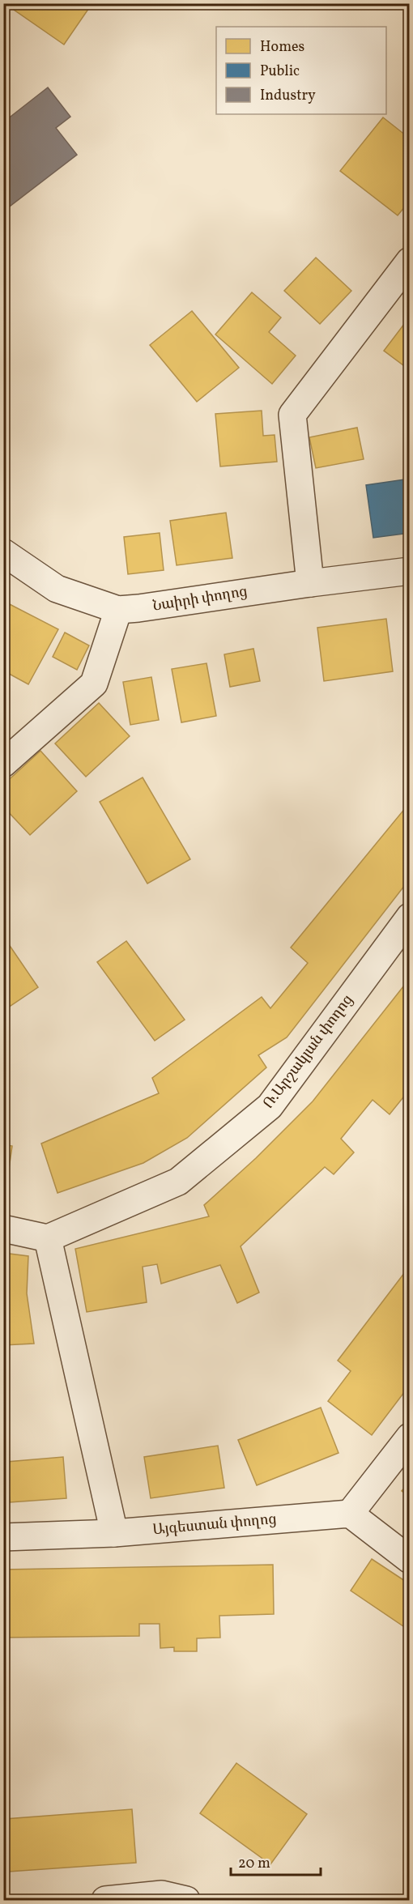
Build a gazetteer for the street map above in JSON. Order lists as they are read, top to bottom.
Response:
{
  "streets": {
    "street": ["Նաիրի փողոց", "Ռ.Արշակյան փողոց", "Այգեստան փողոց"]
  },
  "legend": ["Homes", "Public", "Industry"],
  "scale_bar": "20 m"
}
